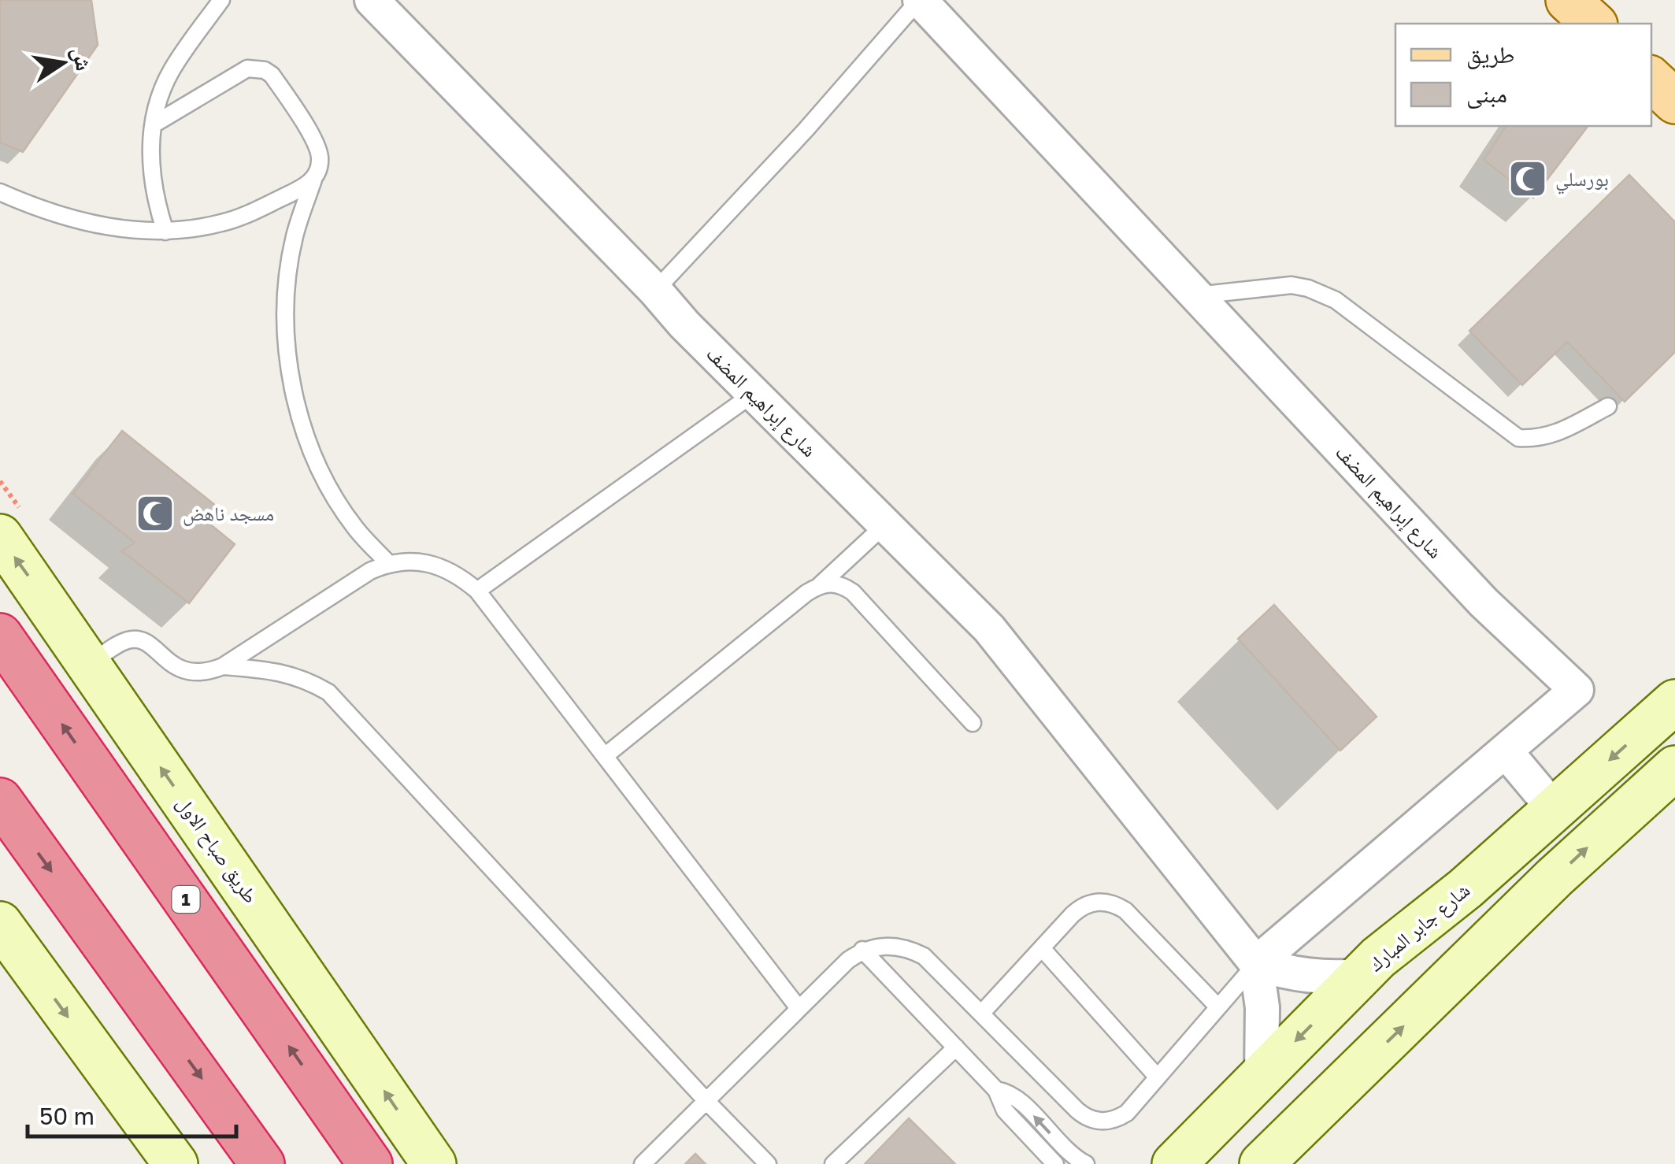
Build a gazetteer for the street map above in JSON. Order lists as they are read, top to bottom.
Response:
{
  "streets": {
    "highway": ["1"],
    "main road": ["طريق صباح الاول", "شارع جابر المبارك"],
    "street": ["شارع إبراهيم المضف"]
  },
  "crossings": [
    ["شارع إبراهيم المضف", "شارع جابر المبارك"]
  ],
  "places": {
    "mosque": ["بورسلي", "مسجد ناهض"]
  },
  "legend": ["طريق", "مبنى"],
  "scale_bar": "50 m",
  "north": "right"
}
